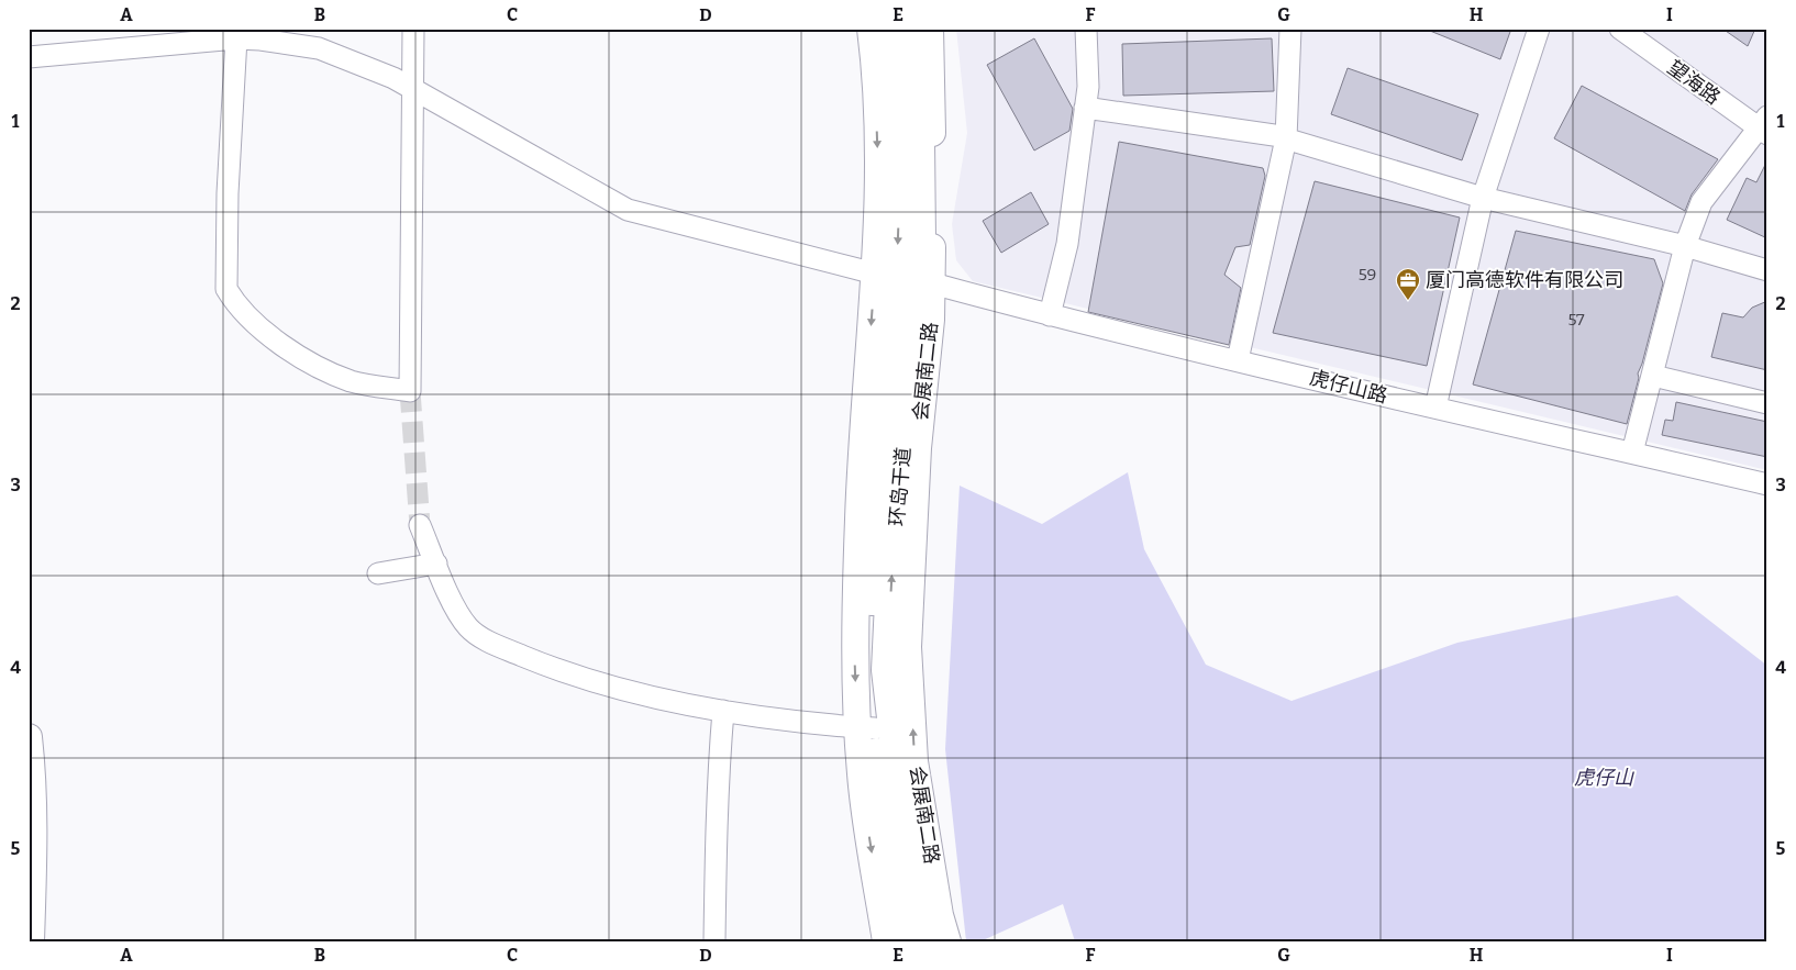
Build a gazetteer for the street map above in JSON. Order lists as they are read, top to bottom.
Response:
{
  "streets": {
    "highway": ["环岛干道"],
    "main road": ["会展南二路"],
    "street": ["望海路", "虎仔山路"]
  },
  "crossings": [
    ["会展南二路", "虎仔山路"]
  ],
  "parks": ["虎仔山"],
  "places": {
    "office": ["厦门高德软件有限公司"]
  },
  "house_numbers": ["59", "57"],
  "grid": {
    "columns": [
      "A",
      "B",
      "C",
      "D",
      "E",
      "F",
      "G",
      "H",
      "I"
    ],
    "rows": [
      "1",
      "2",
      "3",
      "4",
      "5"
    ]
  }
}
